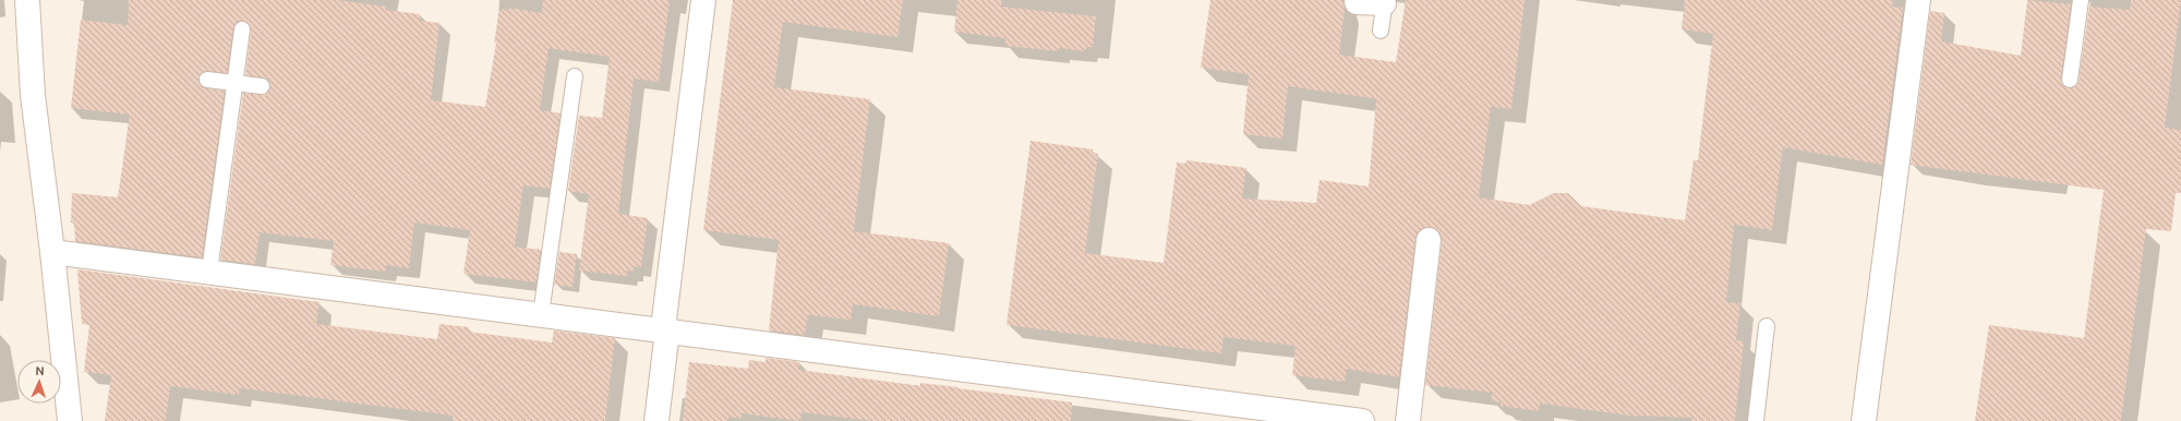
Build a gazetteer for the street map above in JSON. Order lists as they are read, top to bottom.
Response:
{
  "north": "top"
}
